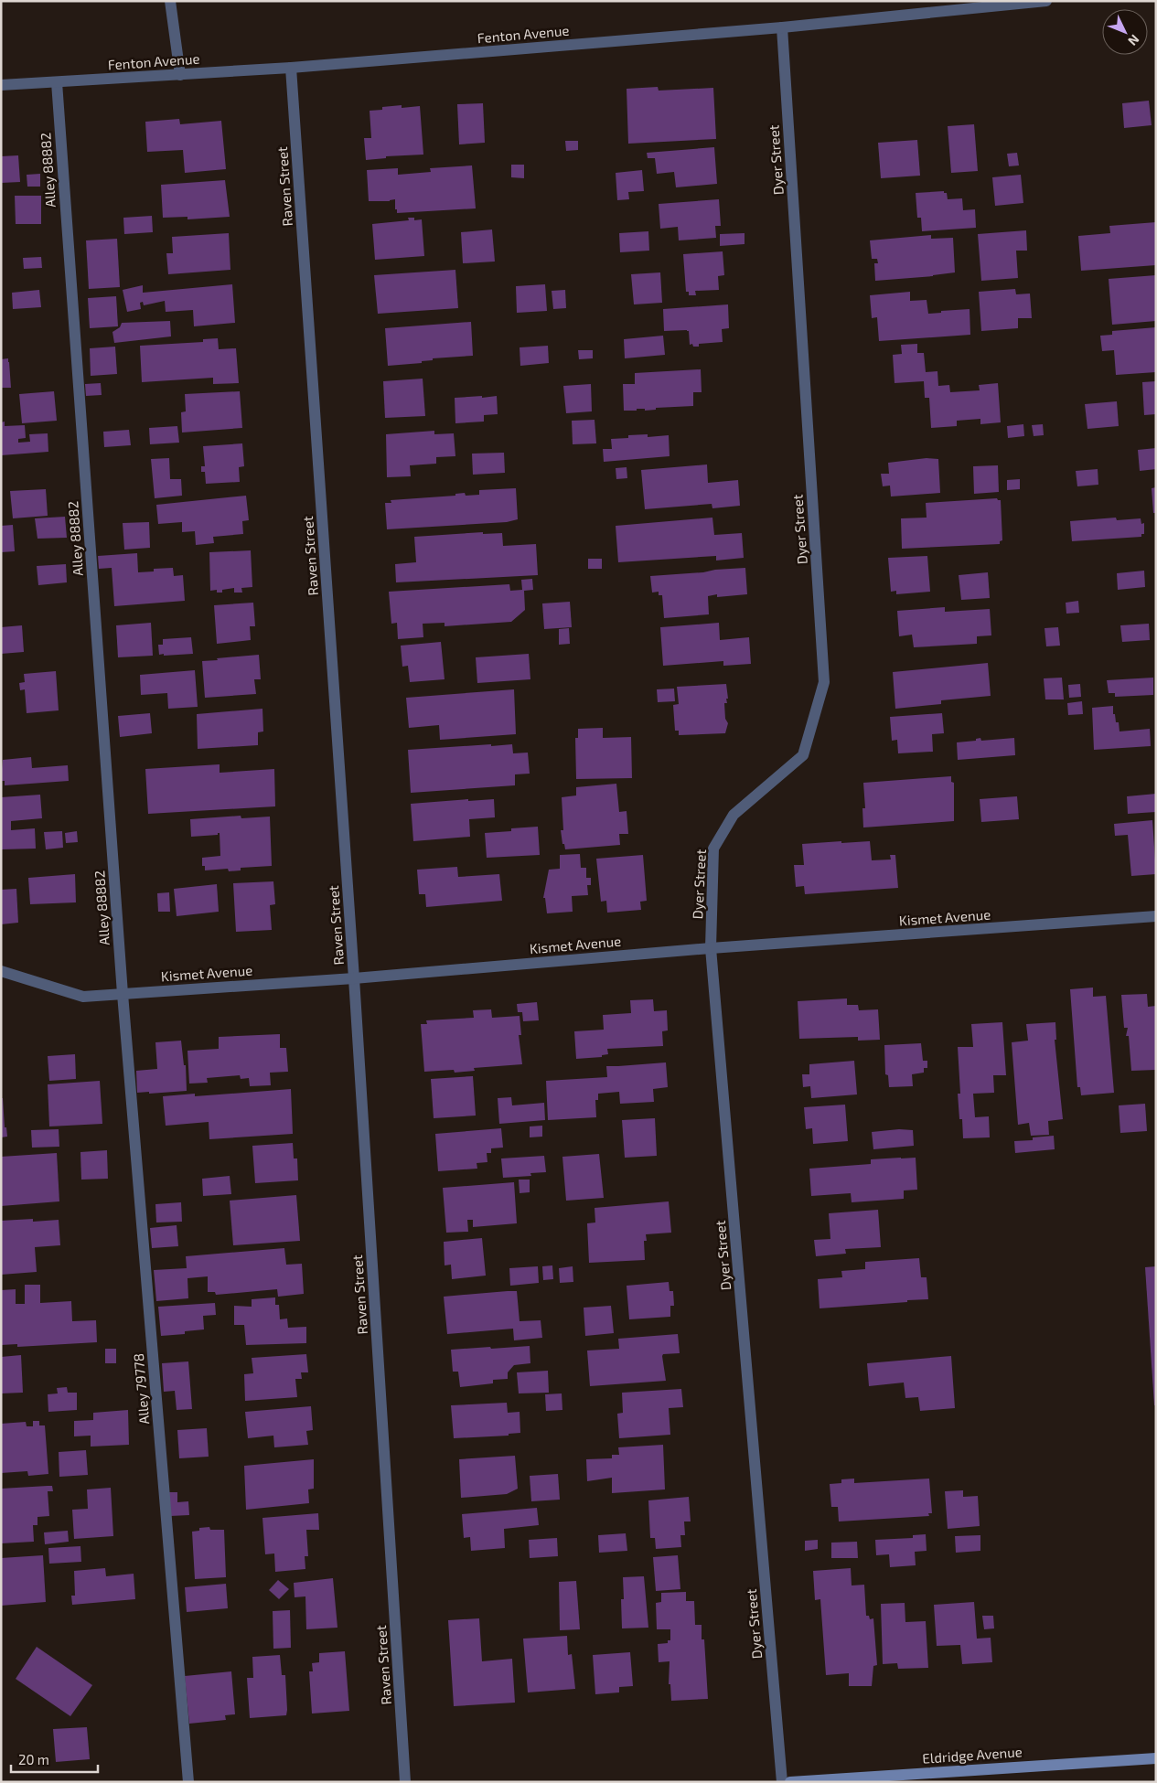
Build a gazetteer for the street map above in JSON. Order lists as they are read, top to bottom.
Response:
{
  "streets": {
    "street": [
      "Fenton Avenue",
      "Dyer Street",
      "Alley 88882",
      "Raven Street",
      "Kismet Avenue",
      "Alley 79778",
      "Eldridge Avenue"
    ]
  },
  "crossings": [
    ["Fenton Avenue", "Dyer Street"],
    ["Fenton Avenue", "Alley 88882"],
    ["Fenton Avenue", "Raven Street"],
    ["Dyer Street", "Kismet Avenue"],
    ["Alley 88882", "Kismet Avenue"],
    ["Alley 88882", "Alley 79778"],
    ["Raven Street", "Kismet Avenue"],
    ["Kismet Avenue", "Alley 79778"]
  ],
  "scale_bar": "20 m",
  "north": "bottom right"
}
